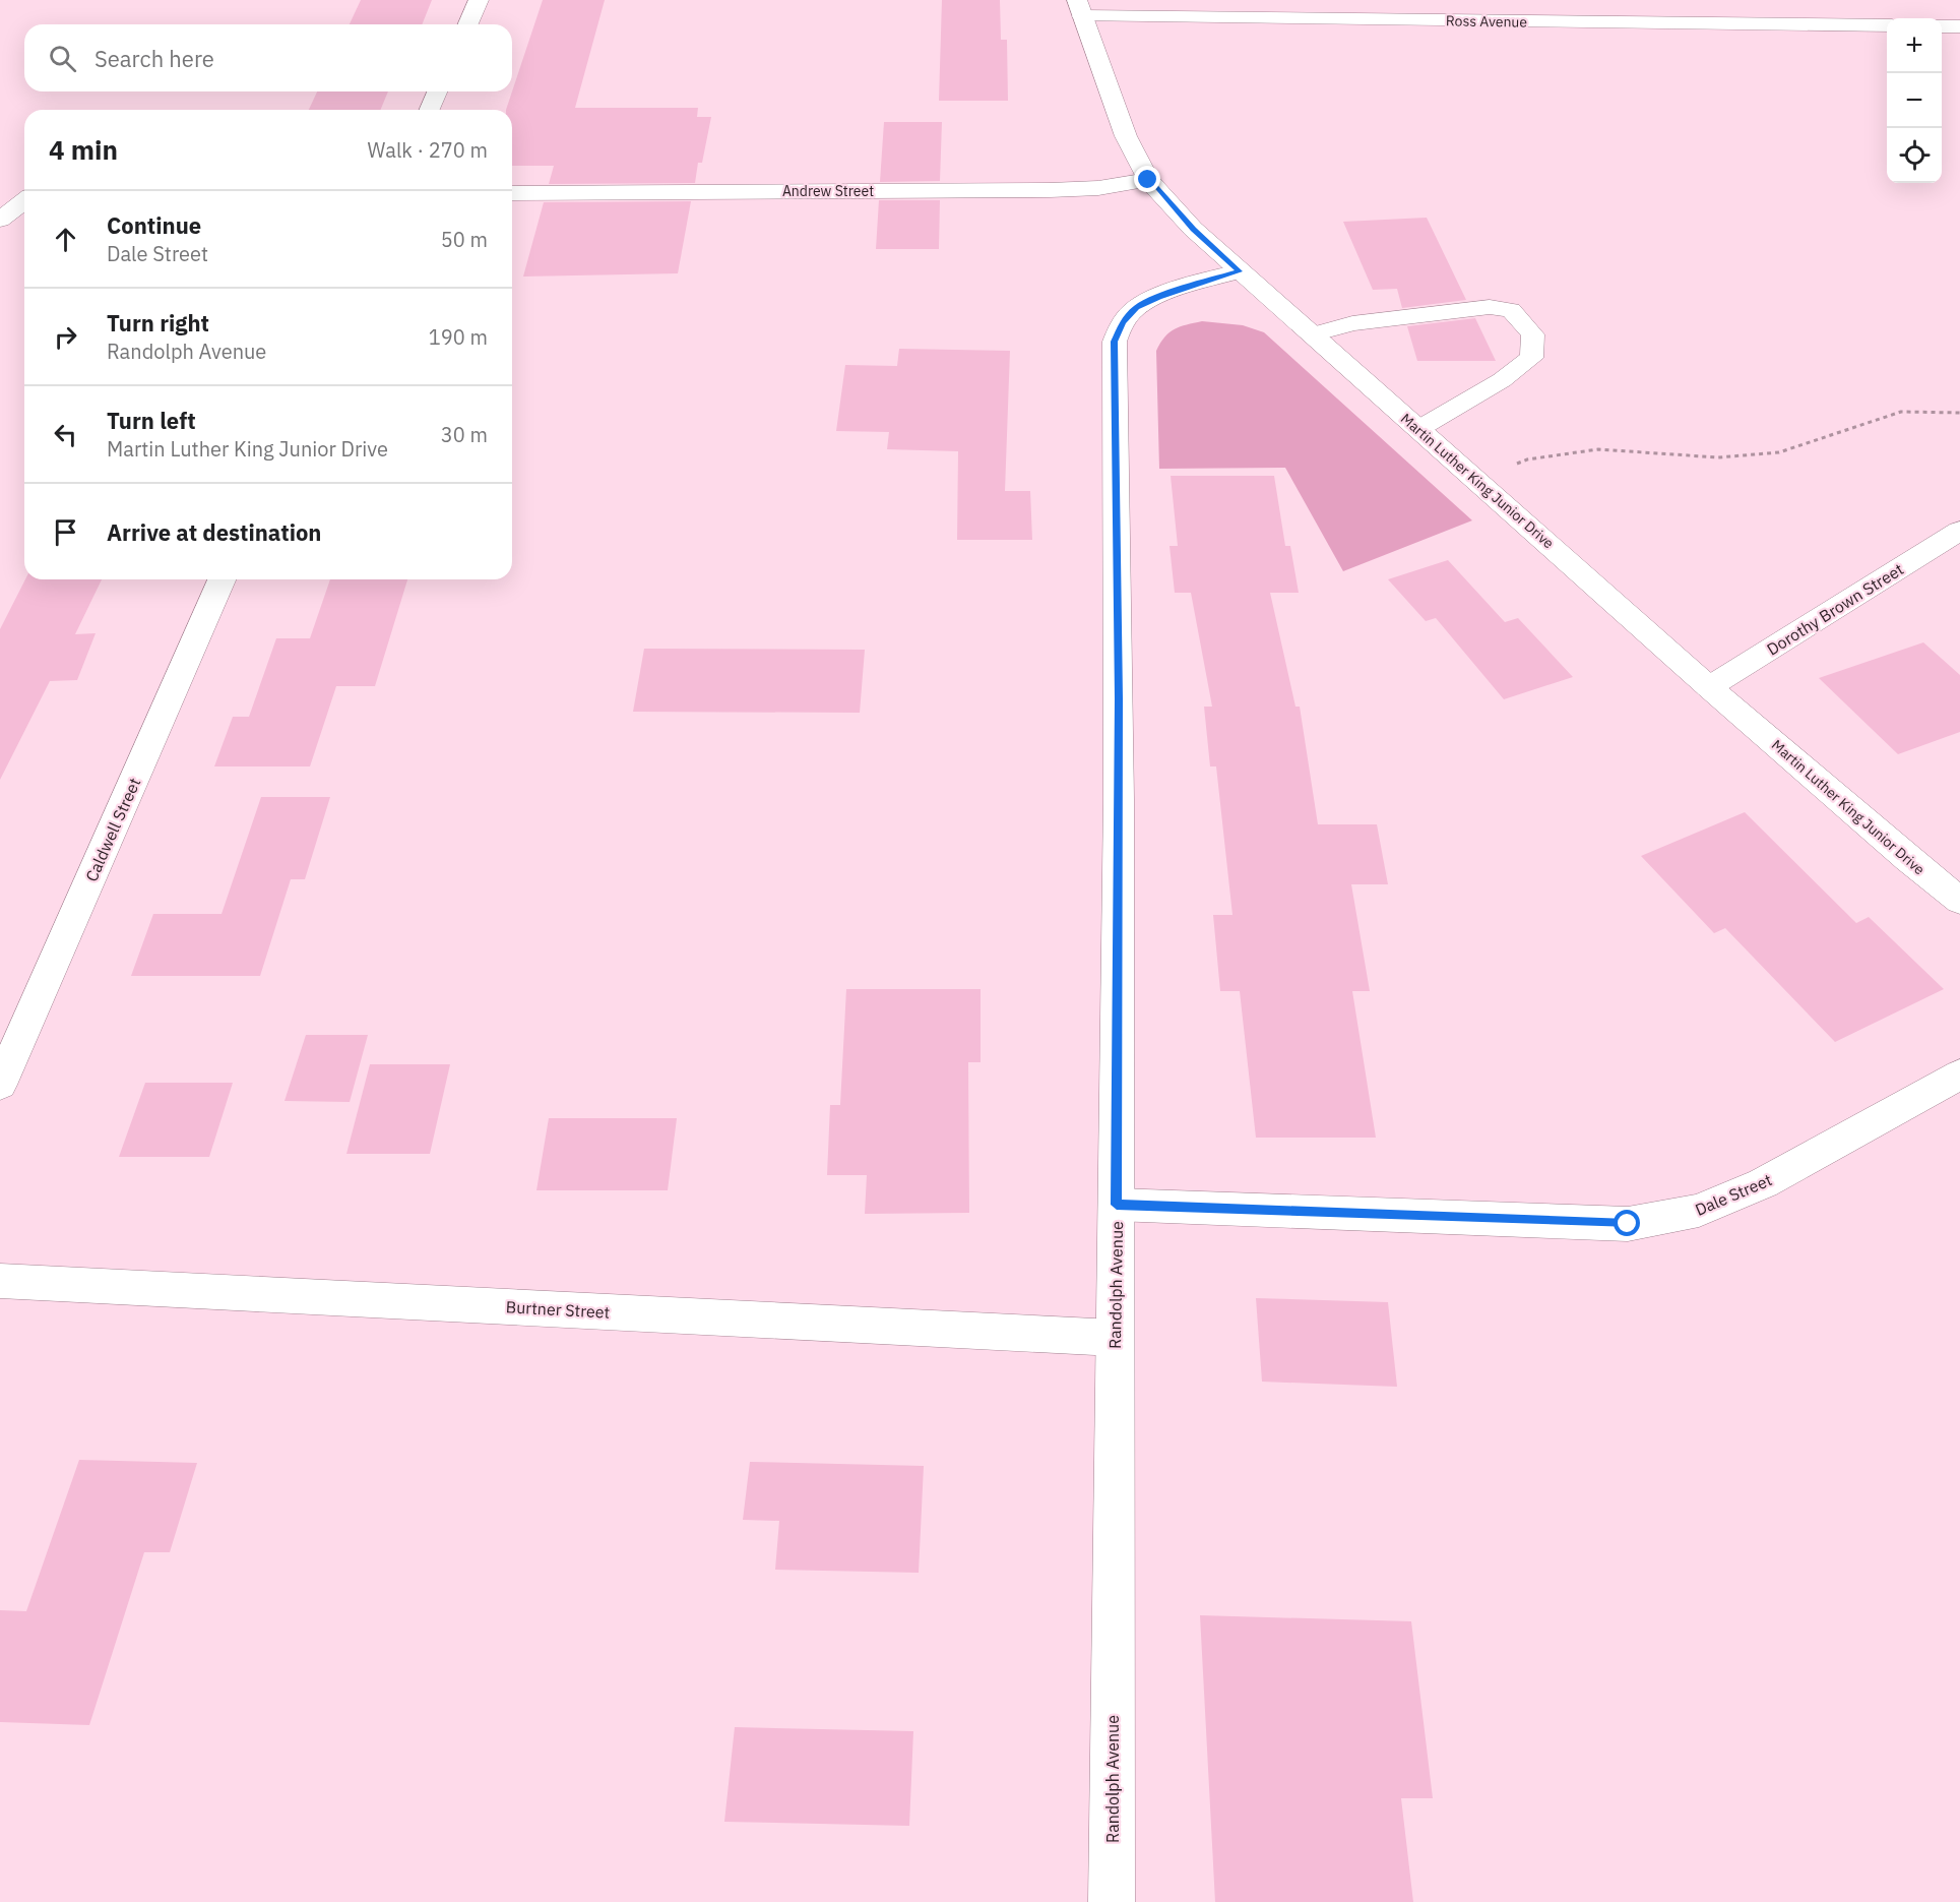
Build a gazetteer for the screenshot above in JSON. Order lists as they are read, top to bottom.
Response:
{
  "streets": {
    "street": [
      "Ross Avenue",
      "Andrew Street",
      "Martin Luther King Junior Drive",
      "Dorothy Brown Street",
      "Caldwell Street",
      "Dale Street",
      "Randolph Avenue",
      "Burtner Street"
    ]
  },
  "crossings": [
    ["Ross Avenue", "Martin Luther King Junior Drive"],
    ["Andrew Street", "Martin Luther King Junior Drive"],
    ["Martin Luther King Junior Drive", "Dorothy Brown Street"],
    ["Martin Luther King Junior Drive", "Randolph Avenue"],
    ["Dale Street", "Randolph Avenue"],
    ["Randolph Avenue", "Burtner Street"]
  ],
  "page": {
    "map_buttons": ["+", "−"],
    "search": "Search here",
    "heading": ["4 min", "Walk · 270 m"],
    "list": [
      ["Continue", "Dale Street", "50 m"],
      ["Turn right", "Randolph Avenue", "190 m"],
      ["Turn left", "Martin Luther King Junior Drive", "30 m"],
      "Arrive at destination"
    ]
  }
}
